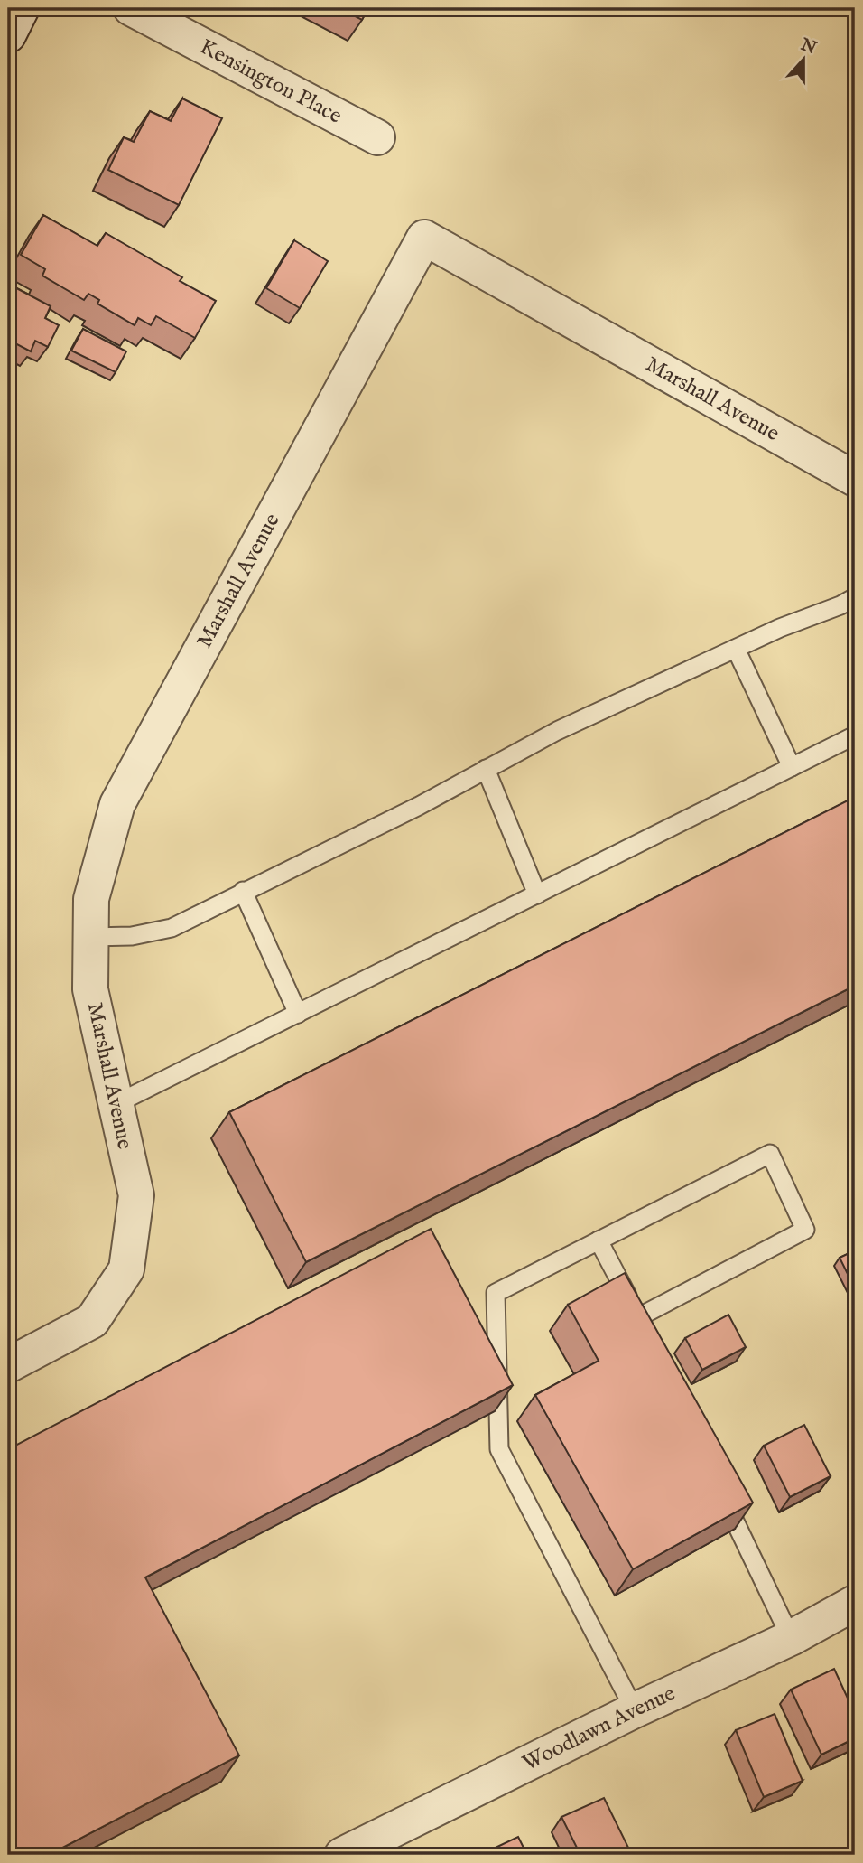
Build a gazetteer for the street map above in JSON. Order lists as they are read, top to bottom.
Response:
{
  "streets": {
    "street": ["Kensington Place", "Marshall Avenue", "Woodlawn Avenue"]
  },
  "north": "top"
}
